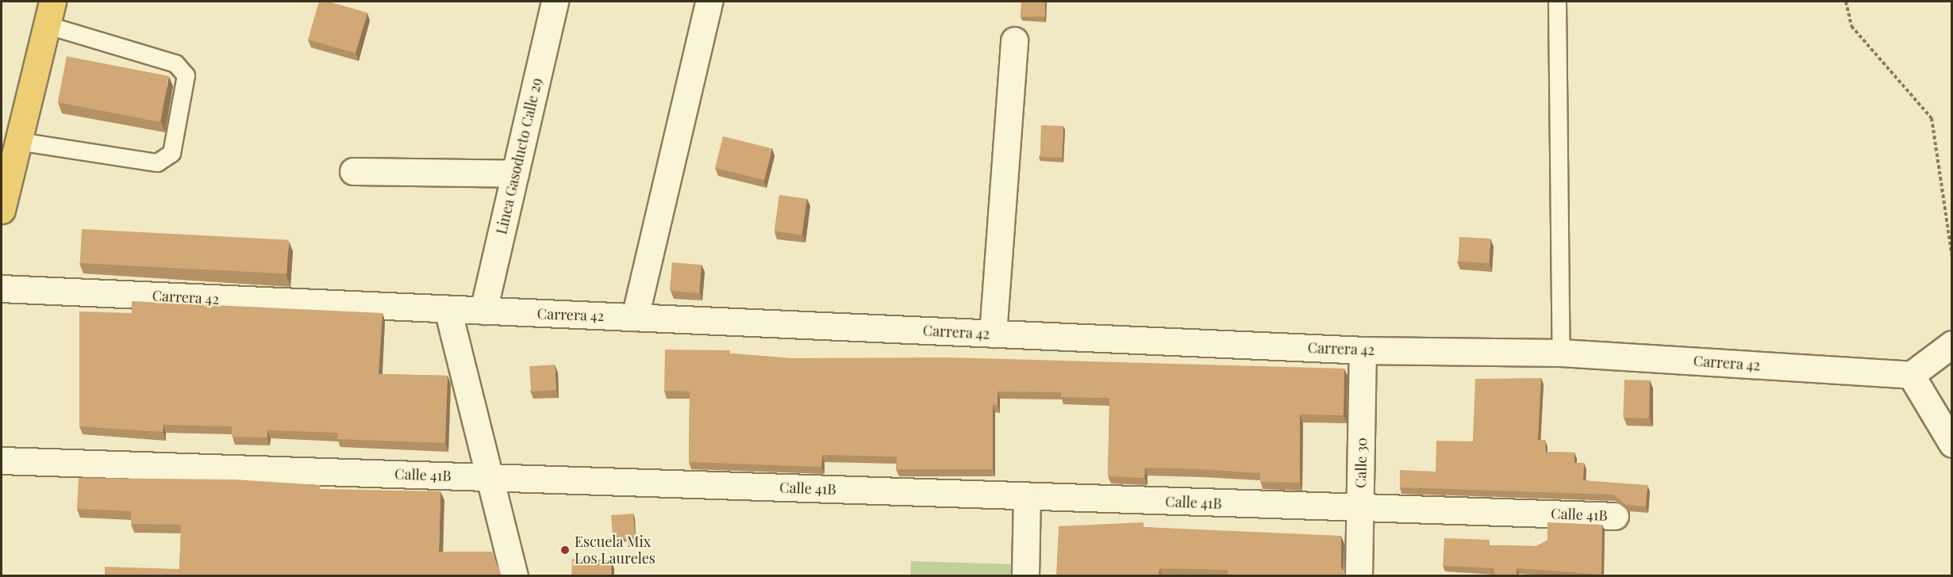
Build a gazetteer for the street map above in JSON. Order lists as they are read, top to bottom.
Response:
{
  "streets": {
    "street": [
      "Linea Gasoducto Calle 29",
      "Carrera 42",
      "Calle 30",
      "Calle 41B"
    ]
  },
  "crossings": [
    ["Linea Gasoducto Calle 29", "Carrera 42"],
    ["Carrera 42", "Calle 30"],
    ["Calle 30", "Calle 41B"]
  ],
  "places": ["Escuela Mix Los Laureles"]
}
